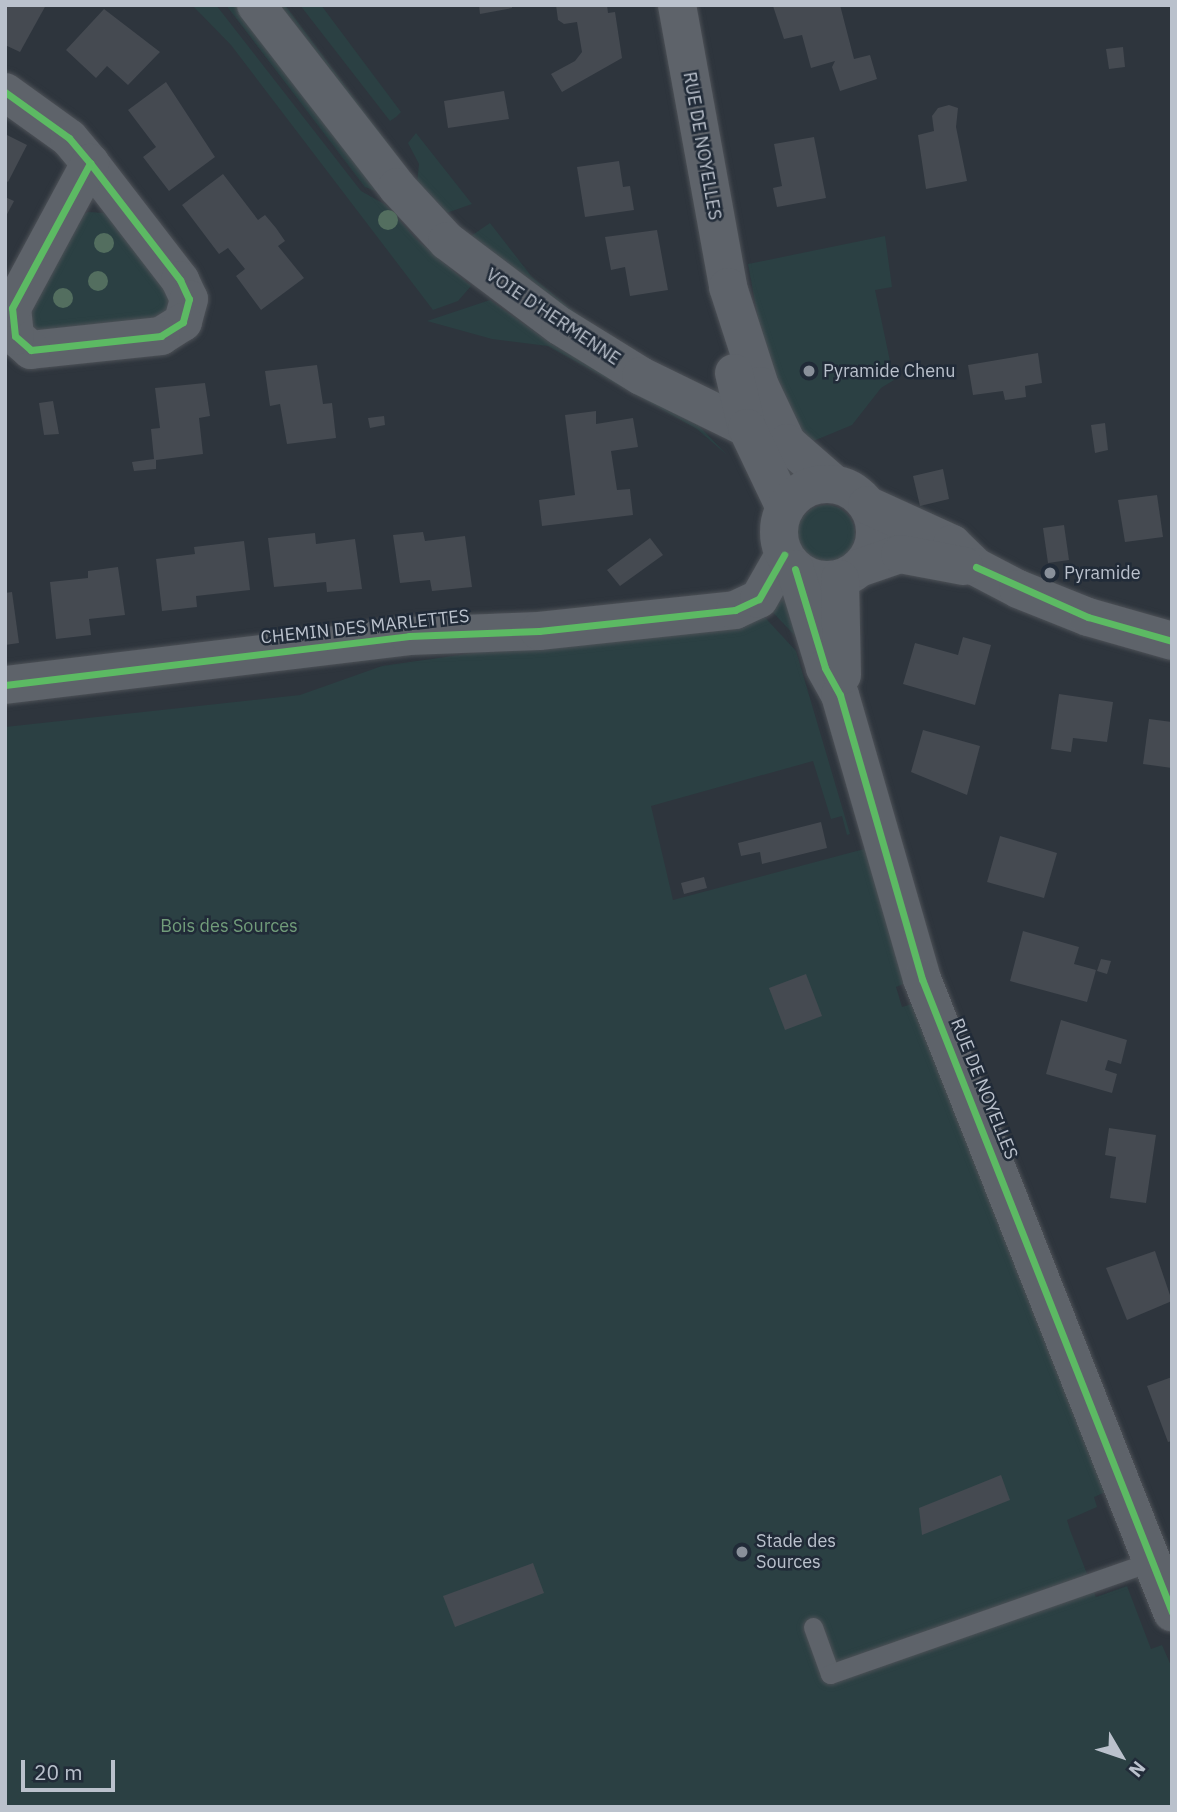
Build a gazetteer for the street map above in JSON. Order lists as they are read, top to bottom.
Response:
{
  "streets": {
    "street": ["RUE DE NOYELLES", "VOIE D'HERMENNE", "CHEMIN DES MARLETTES"]
  },
  "crossings": [
    ["RUE DE NOYELLES", "VOIE D'HERMENNE"],
    ["RUE DE NOYELLES", "CHEMIN DES MARLETTES"]
  ],
  "parks": ["Bois des Sources"],
  "places": ["Pyramide Chenu", "Pyramide", "Stade des Sources"],
  "scale_bar": "20 m",
  "north": "bottom right"
}
